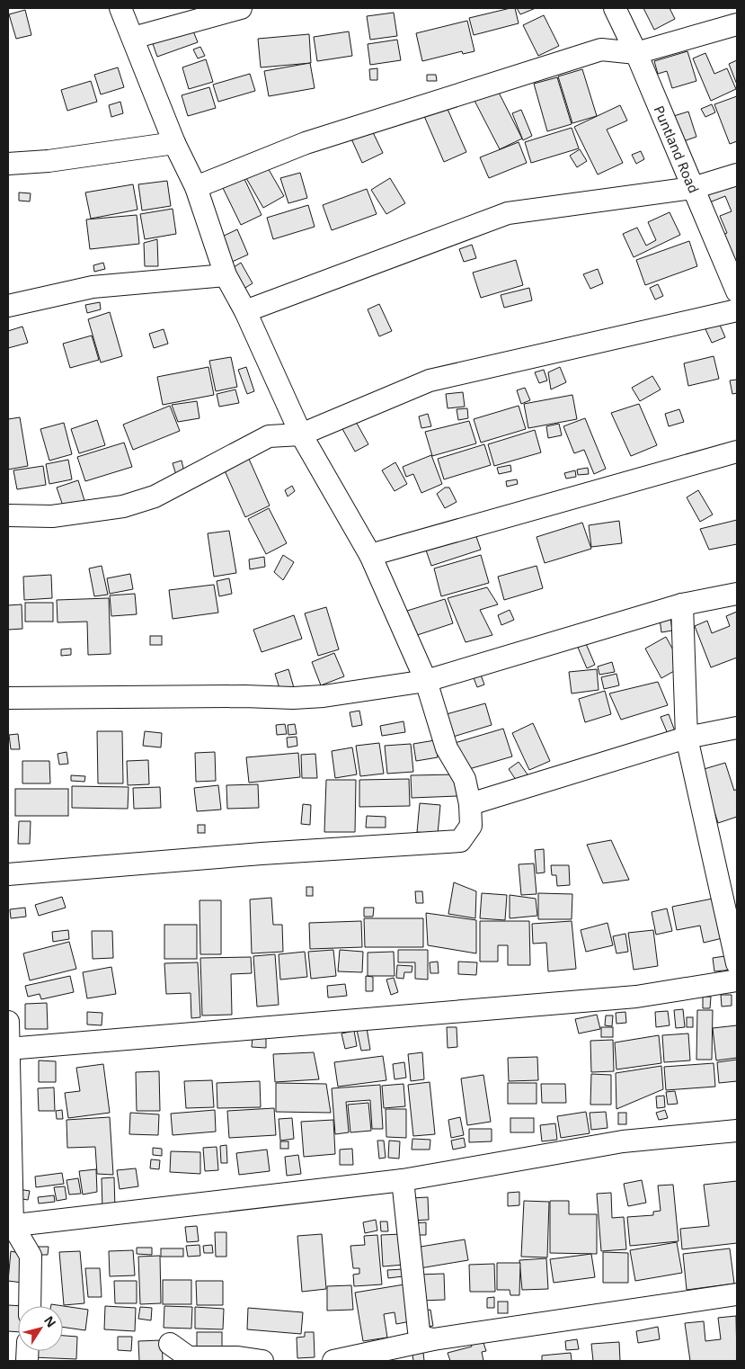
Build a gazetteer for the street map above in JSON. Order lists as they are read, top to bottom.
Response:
{
  "streets": {
    "street": ["Puntland Road"]
  },
  "north": "top right"
}
